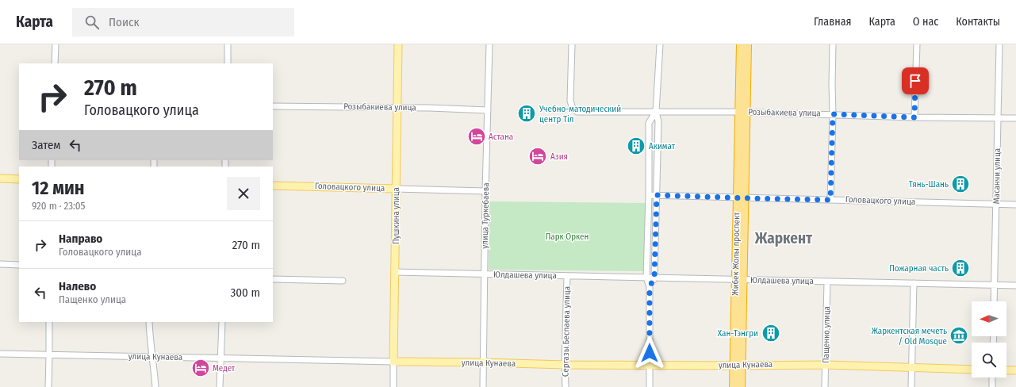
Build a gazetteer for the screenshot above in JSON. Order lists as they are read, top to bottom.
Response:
{
  "streets": {
    "highway": ["Жибек Жолы проспект"],
    "main road": ["Головацкого улица", "Пушкина улица", "улица Кунаева"],
    "street": [
      "Розыбакиева улица",
      "Масанчи улица",
      "улица Туркебаева",
      "Юлдашева улица",
      "Сергазы Беспаева улица",
      "Пащенко улица"
    ]
  },
  "crossings": [
    ["Розыбакиева улица", "Масанчи улица"],
    ["Розыбакиева улица", "Пушкина улица"],
    ["Розыбакиева улица", "улица Туркебаева"],
    ["Розыбакиева улица", "Жибек Жолы проспект"],
    ["Масанчи улица", "Головацкого улица"],
    ["Масанчи улица", "Юлдашева улица"],
    ["Головацкого улица", "Пушкина улица"],
    ["Головацкого улица", "улица Туркебаева"],
    ["Головацкого улица", "Жибек Жолы проспект"],
    ["Пушкина улица", "Юлдашева улица"],
    ["Пушкина улица", "улица Кунаева"],
    ["улица Туркебаева", "Юлдашева улица"],
    ["улица Туркебаева", "улица Кунаева"],
    ["Жибек Жолы проспект", "Юлдашева улица"],
    ["Жибек Жолы проспект", "улица Кунаева"],
    ["Юлдашева улица", "Сергазы Беспаева улица"],
    ["Юлдашева улица", "Пащенко улица"],
    ["Сергазы Беспаева улица", "улица Кунаева"],
    ["Пащенко улица", "улица Кунаева"]
  ],
  "districts": ["Жаркент"],
  "parks": ["Парк Оркен"],
  "places": {
    "building": [
      "Учебно-матодический центр Тіл",
      "Акимат",
      "Тянь-Шань",
      "Пожарная часть",
      "Хан-Тэнгри"
    ],
    "hotel": ["Астана", "Азия", "Медет"],
    "museum": ["Жаркентская мечеть / Old Mosque"]
  },
  "north": "left",
  "page": {
    "header": "Карта",
    "search": "Поиск",
    "nav": [
      "Главная",
      "Карта",
      "О нас",
      "Контакты"
    ],
    "turn": ["270 m", "Головацкого улица"],
    "then": "Затем",
    "heading": ["12 мин", "920 m · 23:05"],
    "list": [
      {
        "name": "Направо",
        "note": "Головацкого улица",
        "value": "270 m"
      },
      {
        "name": "Налево",
        "note": "Пащенко улица",
        "value": "300 m"
      }
    ]
  }
}
